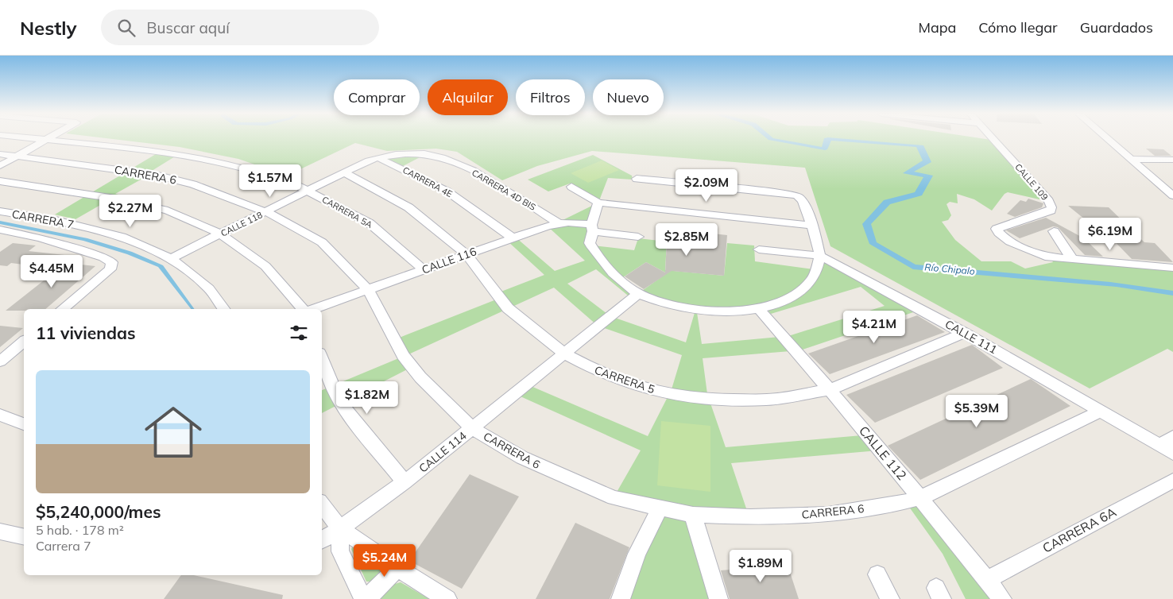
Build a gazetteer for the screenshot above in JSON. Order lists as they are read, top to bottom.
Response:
{
  "streets": {
    "street": [
      "CARRERA 6",
      "CARRERA 4E",
      "CALLE 109",
      "CARRERA 4D BIS",
      "CARRERA 5A",
      "CARRERA 7",
      "CALLE 118",
      "CALLE 116",
      "CALLE 111",
      "CARRERA 5",
      "CALLE 114",
      "CALLE 112",
      "CARRERA 6A"
    ]
  },
  "crossings": [
    ["CARRERA 6", "CALLE 118"],
    ["CARRERA 6", "CALLE 116"],
    ["CARRERA 6", "CALLE 111"],
    ["CARRERA 6", "CALLE 114"],
    ["CARRERA 6", "CALLE 112"],
    ["CARRERA 4E", "CALLE 118"],
    ["CARRERA 4E", "CALLE 116"],
    ["CARRERA 4D BIS", "CALLE 118"],
    ["CARRERA 4D BIS", "CALLE 116"],
    ["CARRERA 5A", "CALLE 118"],
    ["CARRERA 5A", "CALLE 116"],
    ["CARRERA 7", "CALLE 118"],
    ["CALLE 118", "CARRERA 5"],
    ["CALLE 116", "CARRERA 5"],
    ["CALLE 111", "CARRERA 5"],
    ["CARRERA 5", "CALLE 114"],
    ["CARRERA 5", "CALLE 112"],
    ["CALLE 112", "CARRERA 6A"]
  ],
  "water": ["Río Chipalo"],
  "page": {
    "header": "Nestly",
    "search": "Buscar aquí",
    "nav": ["Mapa", "Cómo llegar", "Guardados"],
    "chip": [
      "Comprar",
      "Alquilar",
      "Filtros",
      "Nuevo"
    ],
    "price": [
      "$1.57M",
      "$2.09M",
      "$2.27M",
      "$6.19M",
      "$2.85M",
      "$4.45M",
      "$4.21M",
      "$1.82M",
      "$5.39M",
      "$5.24M",
      "$1.89M"
    ],
    "heading": "11 viviendas",
    "list": [
      {
        "name": "$5,240,000/mes",
        "note": "5 hab. · 178 m² · Carrera 7"
      }
    ]
  }
}
